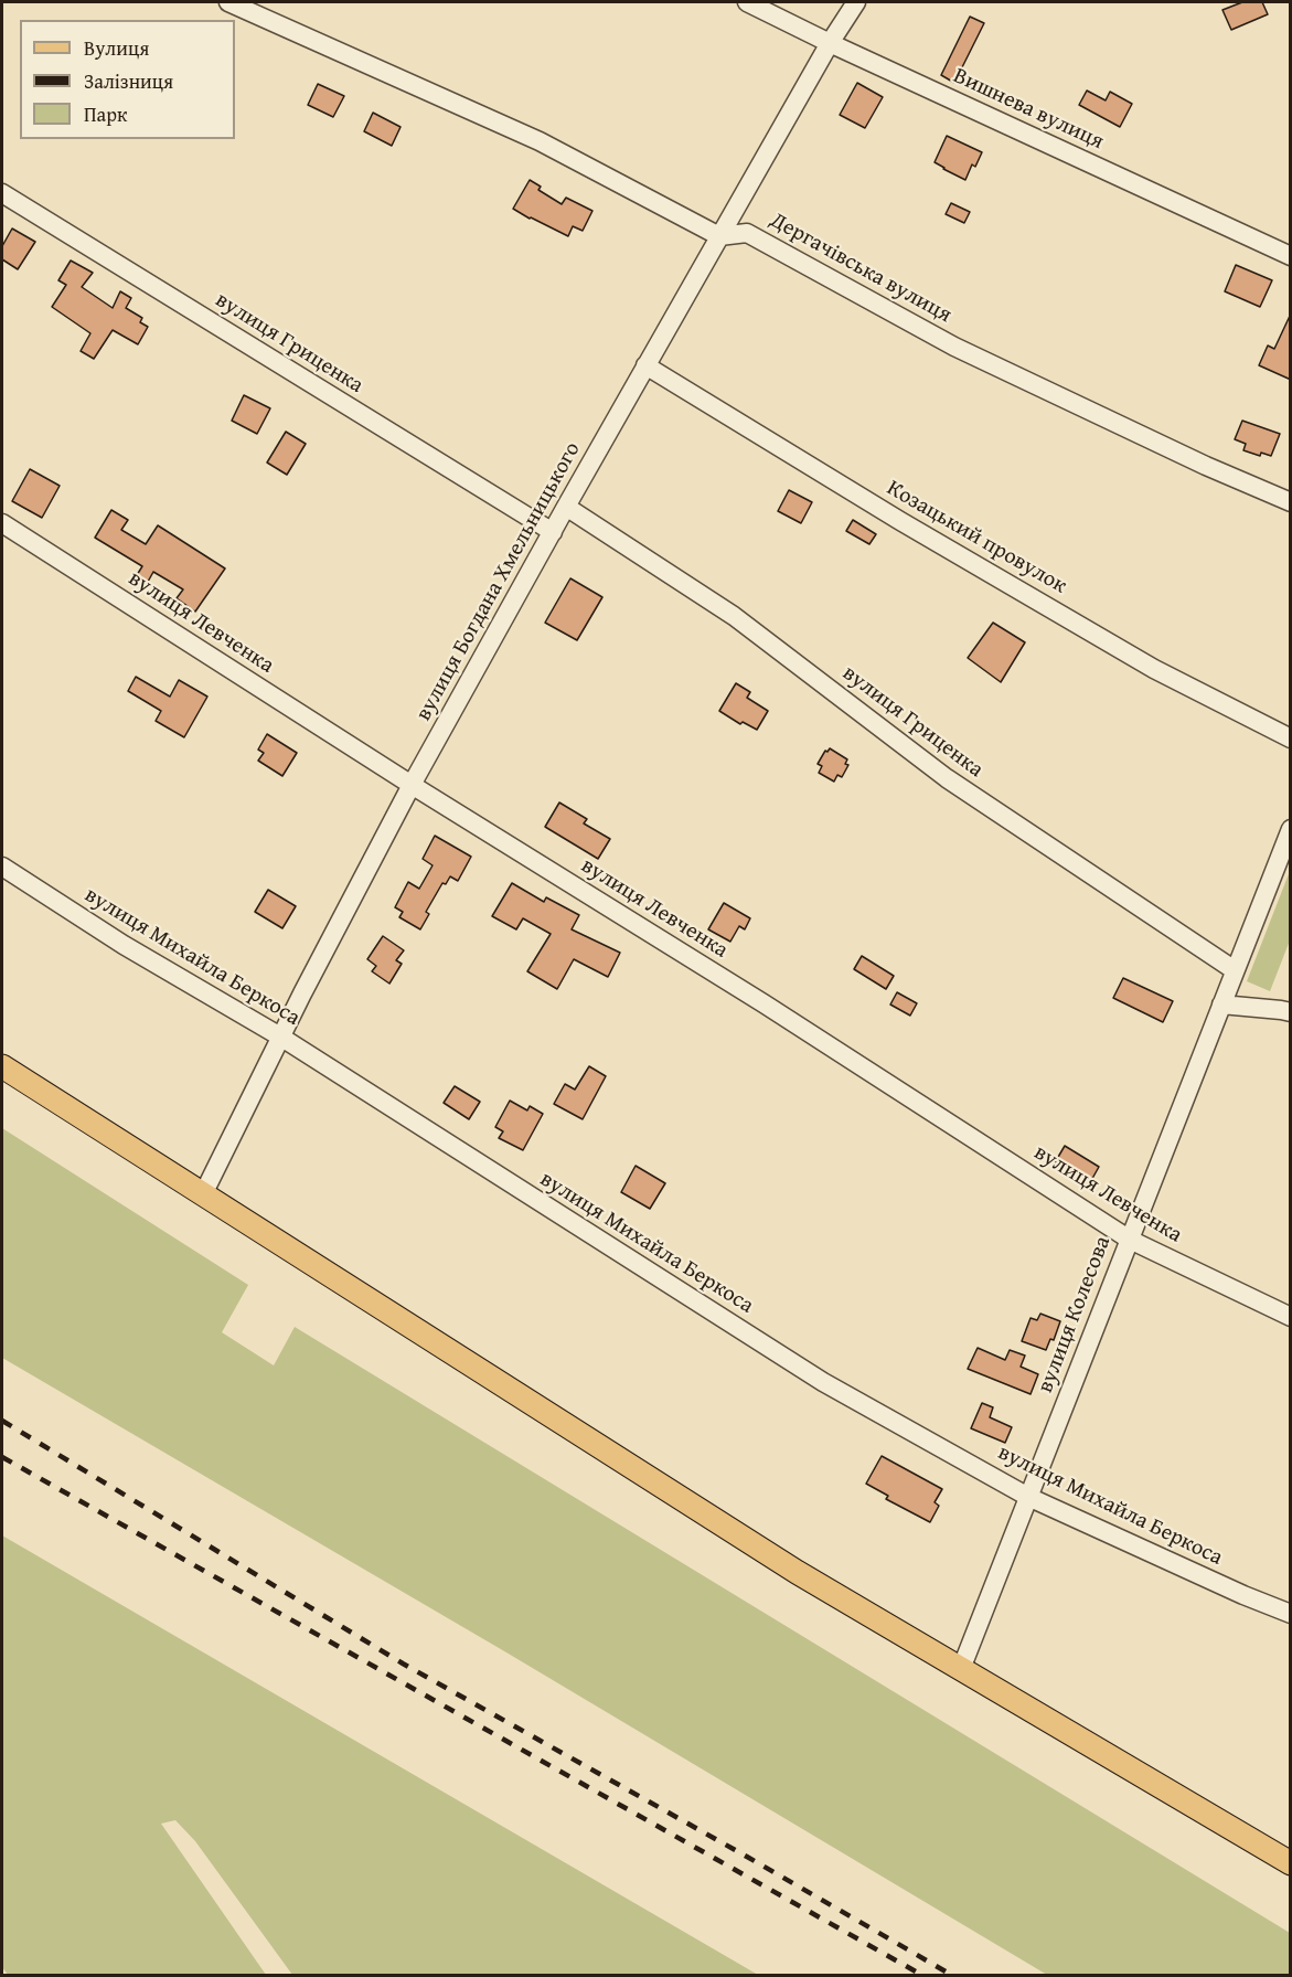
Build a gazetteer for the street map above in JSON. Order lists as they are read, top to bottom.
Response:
{
  "streets": {
    "street": [
      "Вишнева вулиця",
      "Дергачівська вулиця",
      "вулиця Гриценка",
      "Козацький провулок",
      "вулиця Богдана Хмельницького",
      "вулиця Левченка",
      "вулиця Михайла Беркоса",
      "вулиця Колесова"
    ]
  },
  "crossings": [
    ["Вишнева вулиця", "вулиця Богдана Хмельницького"],
    ["Дергачівська вулиця", "вулиця Богдана Хмельницького"],
    ["вулиця Гриценка", "вулиця Богдана Хмельницького"],
    ["вулиця Гриценка", "вулиця Колесова"],
    ["Козацький провулок", "вулиця Богдана Хмельницького"],
    ["вулиця Богдана Хмельницького", "вулиця Левченка"],
    ["вулиця Богдана Хмельницького", "вулиця Михайла Беркоса"],
    ["вулиця Левченка", "вулиця Колесова"],
    ["вулиця Михайла Беркоса", "вулиця Колесова"]
  ],
  "legend": ["Вулиця", "Залізниця", "Парк"]
}
